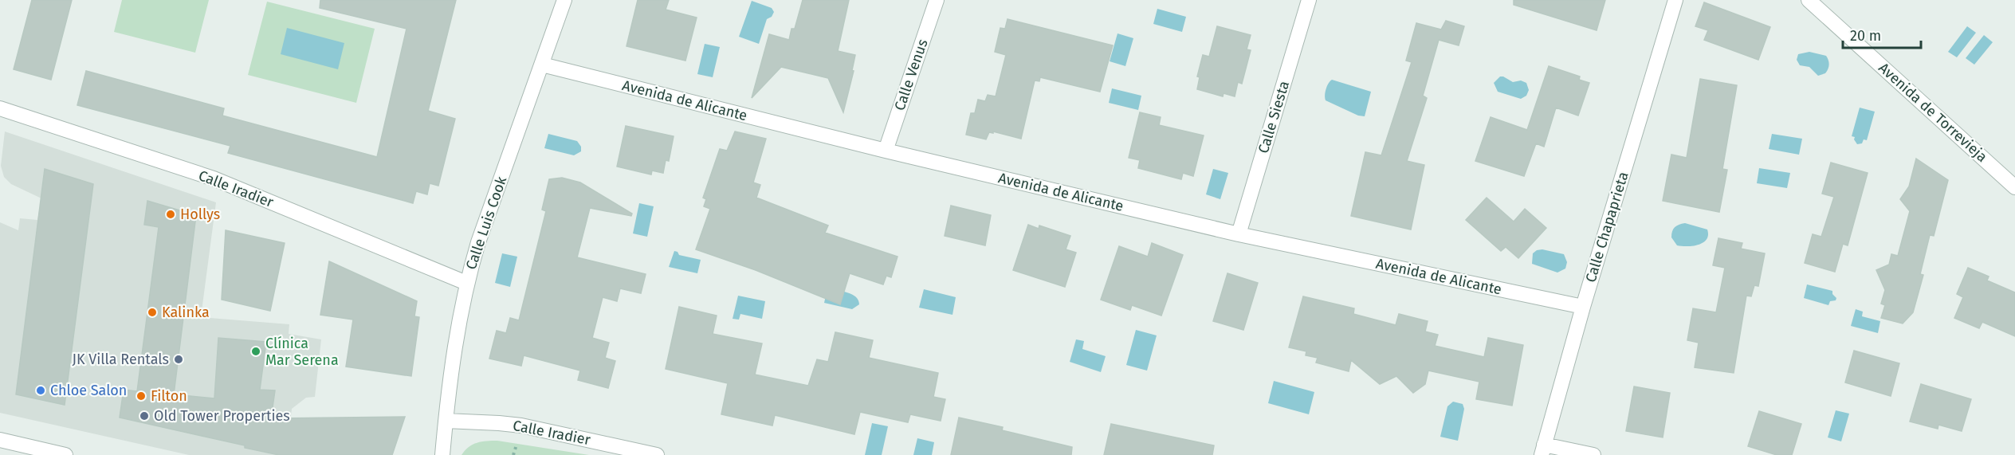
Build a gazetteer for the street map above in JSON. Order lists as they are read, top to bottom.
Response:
{
  "streets": {
    "street": [
      "Calle Venus",
      "Avenida de Alicante",
      "Avenida de Torrevieja",
      "Calle Siesta",
      "Calle Iradier",
      "Calle Luis Cook",
      "Calle Chapaprieta"
    ]
  },
  "crossings": [
    ["Calle Venus", "Avenida de Alicante"],
    ["Avenida de Alicante", "Calle Siesta"],
    ["Avenida de Alicante", "Calle Luis Cook"],
    ["Avenida de Alicante", "Calle Chapaprieta"],
    ["Calle Iradier", "Calle Luis Cook"]
  ],
  "places": [
    "Hollys",
    "Kalinka",
    "Clínica Mar Serena",
    "JK Villa Rentals",
    "Chloe Salon",
    "Filton",
    "Old Tower Properties"
  ],
  "scale_bar": "20 m"
}
